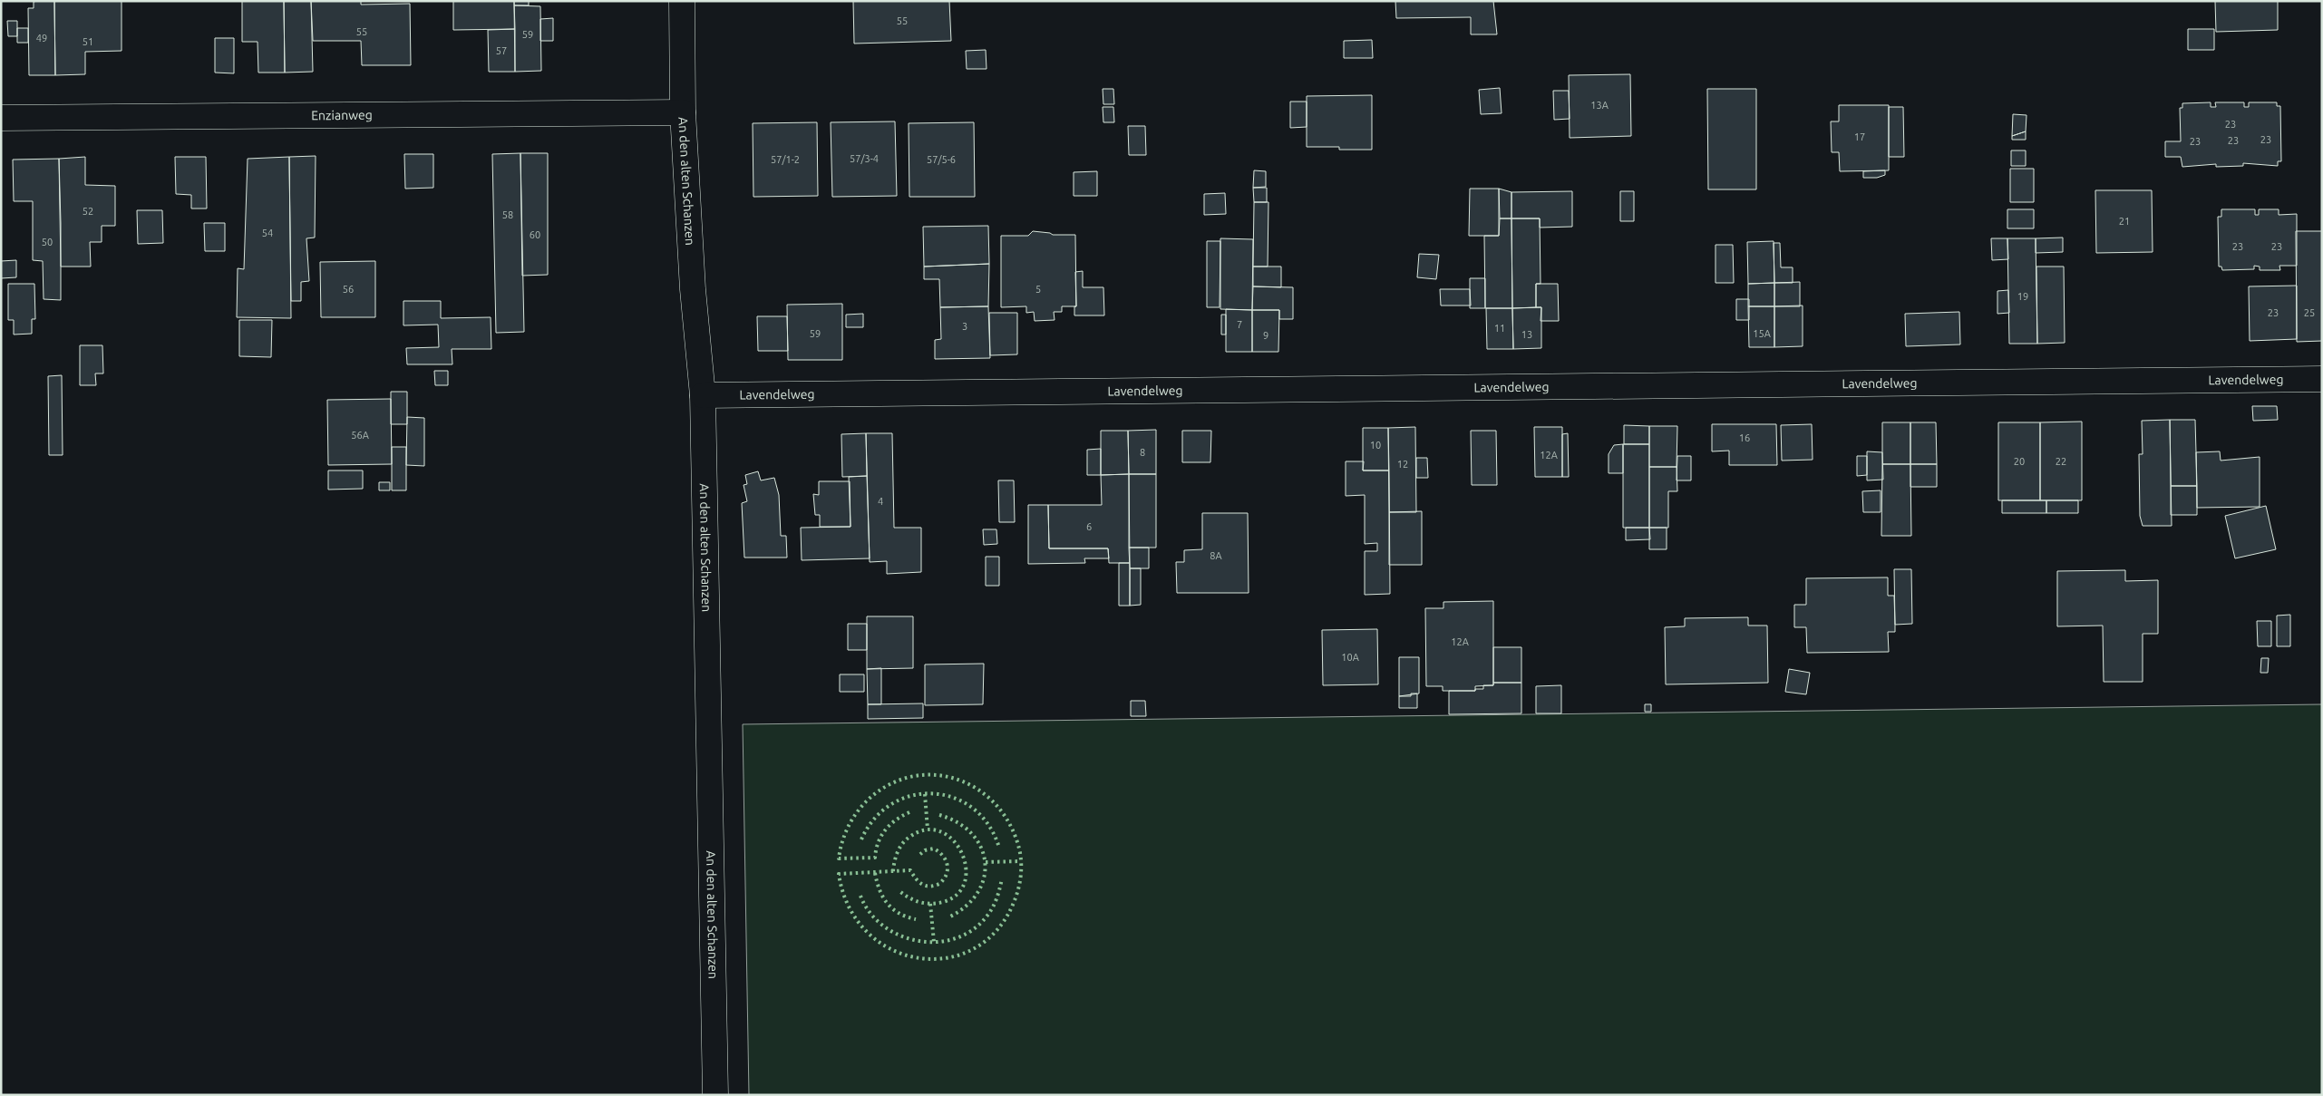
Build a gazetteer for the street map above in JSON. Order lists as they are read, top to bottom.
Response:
{
  "streets": {
    "street": ["Enzianweg", "An den alten Schanzen", "Lavendelweg"]
  },
  "crossings": [
    ["Enzianweg", "An den alten Schanzen"],
    ["An den alten Schanzen", "Lavendelweg"]
  ],
  "house_numbers": [
    "55",
    "55",
    "59",
    "49",
    "51",
    "57",
    "13A",
    "23",
    "17",
    "23",
    "23",
    "23",
    "57/3-4",
    "57/1-2",
    "57/5-6",
    "52",
    "58",
    "21",
    "54",
    "60",
    "50",
    "23",
    "23",
    "56",
    "5",
    "19",
    "23",
    "25",
    "7",
    "3",
    "11",
    "59",
    "15A",
    "13",
    "9",
    "56A",
    "16",
    "10",
    "8",
    "12A",
    "20",
    "22",
    "12",
    "4",
    "6",
    "8A",
    "12A",
    "10A"
  ]
}
